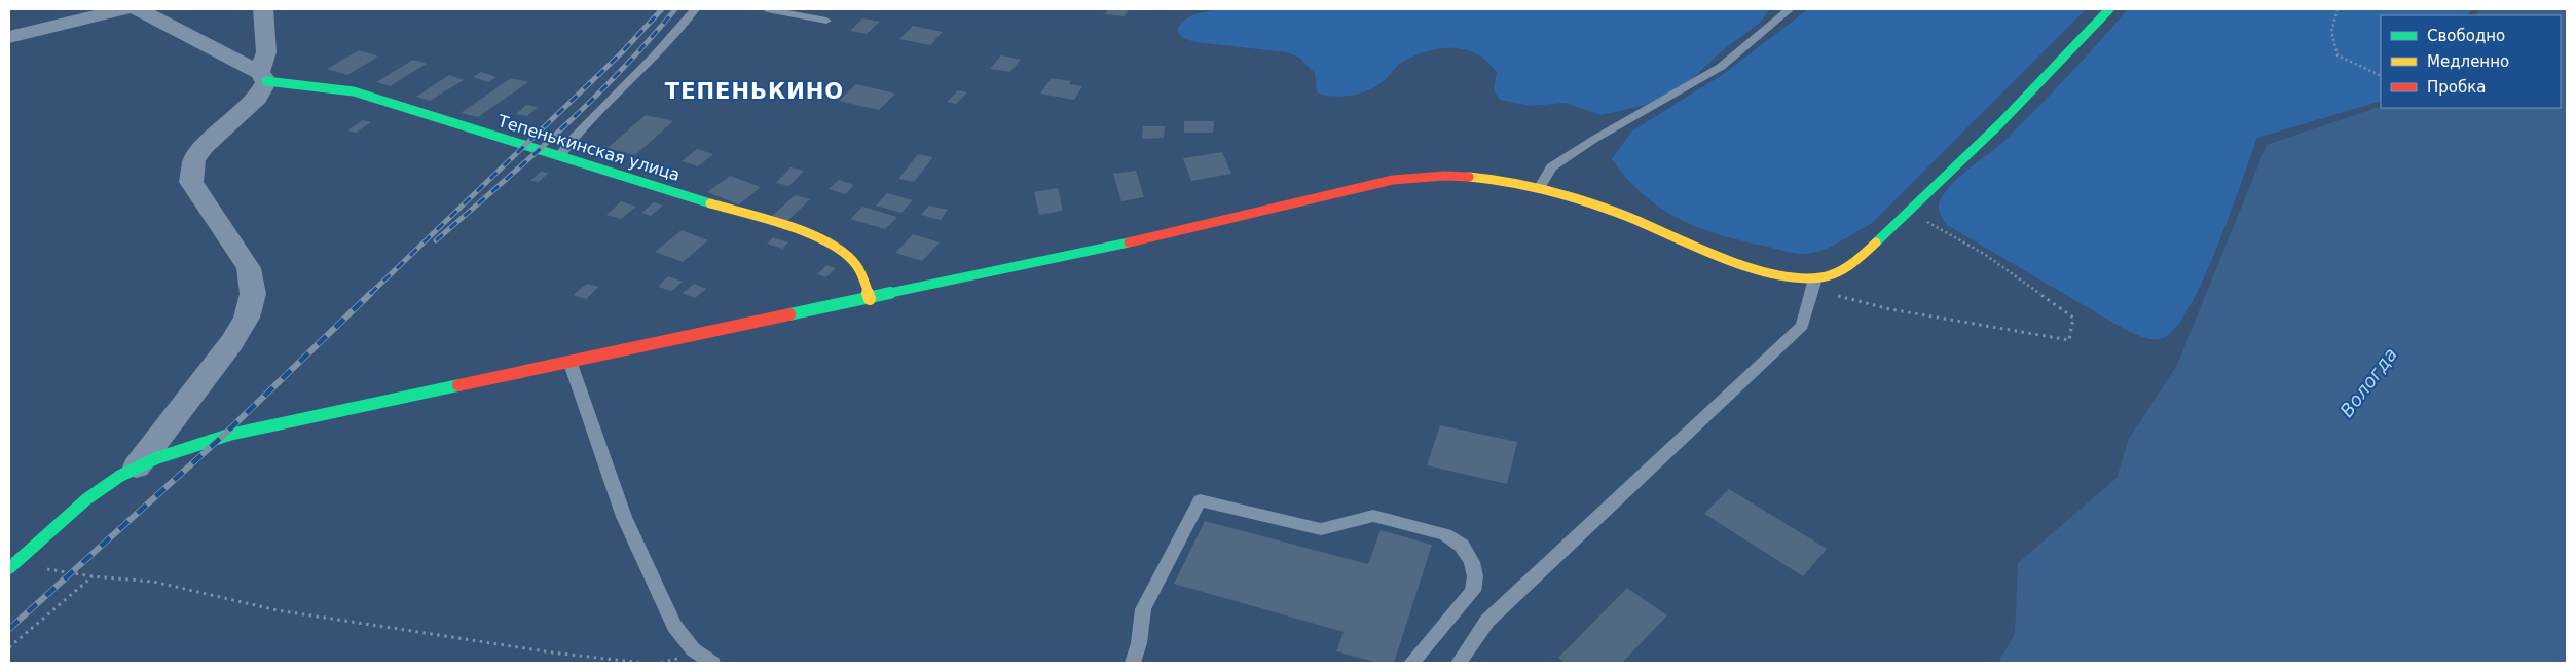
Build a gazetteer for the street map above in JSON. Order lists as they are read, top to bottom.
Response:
{
  "streets": {
    "street": ["Тепенькинская улица"]
  },
  "districts": ["ТЕПЕНЬКИНО"],
  "water": ["Вологда"],
  "legend": ["Свободно", "Медленно", "Пробка"]
}
